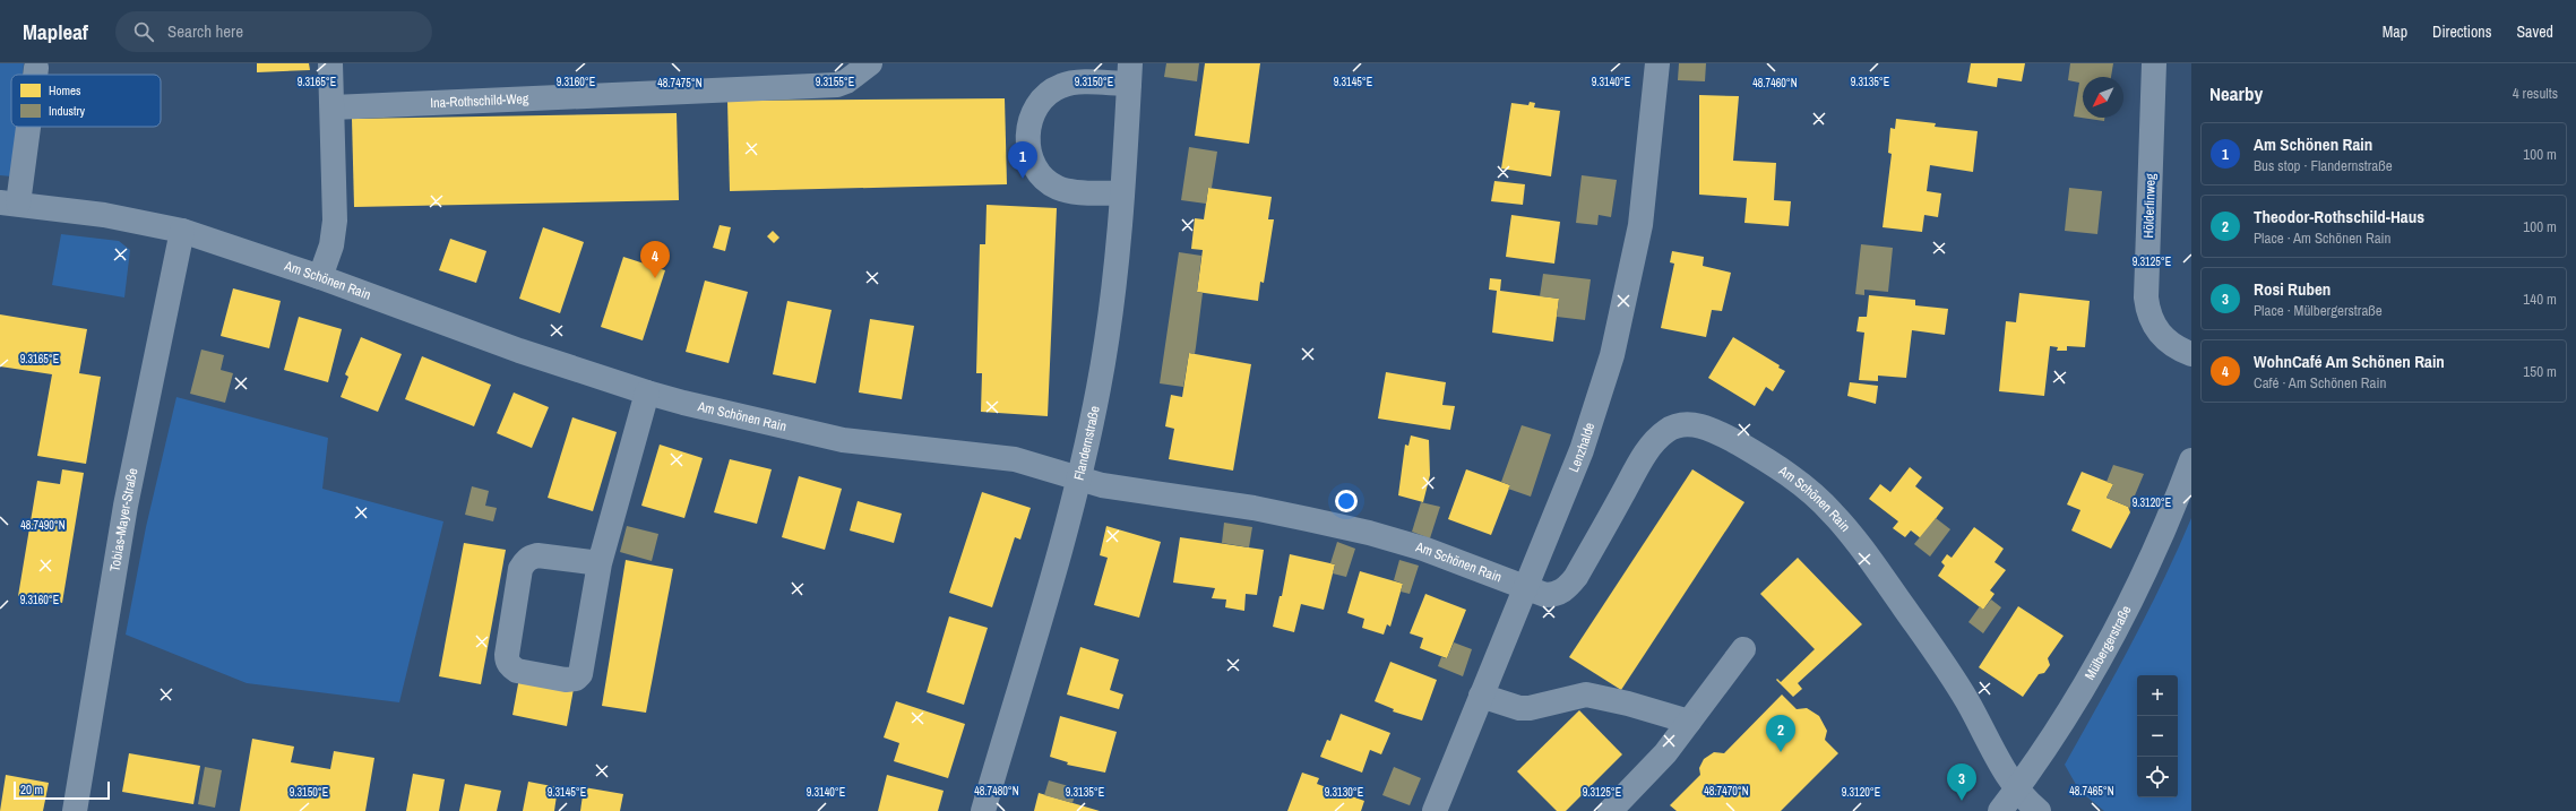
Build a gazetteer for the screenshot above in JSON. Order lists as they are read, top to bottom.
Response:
{
  "streets": {
    "street": [
      "Ina-Rothschild-Weg",
      "Hölderlinweg",
      "Am Schönen Rain",
      "Flandernstraße",
      "Lenzhalde",
      "Tobias-Mayer-Straße",
      "Mülbergerstraße"
    ]
  },
  "crossings": [
    ["Am Schönen Rain", "Flandernstraße"],
    ["Am Schönen Rain", "Lenzhalde"],
    ["Am Schönen Rain", "Tobias-Mayer-Straße"],
    ["Am Schönen Rain", "Mülbergerstraße"]
  ],
  "legend": ["Homes", "Industry"],
  "scale_bar": "20 m",
  "north": "bottom left",
  "page": {
    "header": "Mapleaf",
    "search": "Search here",
    "nav": ["Map", "Directions", "Saved"],
    "heading": ["Nearby", "4 results"],
    "list": [
      {
        "mark": "1",
        "name": "Am Schönen Rain",
        "note": "Bus stop · Flandernstraße",
        "value": "100 m"
      },
      {
        "mark": "2",
        "name": "Theodor-Rothschild-Haus",
        "note": "Place · Am Schönen Rain",
        "value": "100 m"
      },
      {
        "mark": "3",
        "name": "Rosi Ruben",
        "note": "Place · Mülbergerstraße",
        "value": "140 m"
      },
      {
        "mark": "4",
        "name": "WohnCafé Am Schönen Rain",
        "note": "Café · Am Schönen Rain",
        "value": "150 m"
      }
    ],
    "pins": [
      "1",
      "4",
      "2",
      "3"
    ],
    "map_buttons": ["+", "−"],
    "scale": "20 m"
  },
  "coordinates": [
    "9.3165°E",
    "9.3160°E",
    "9.3155°E",
    "9.3150°E",
    "9.3145°E",
    "9.3140°E",
    "9.3135°E",
    "48.7460°N",
    "48.7475°N",
    "9.3125°E",
    "9.3120°E",
    "48.7490°N",
    "48.7480°N",
    "48.7470°N",
    "48.7465°N",
    "9.3130°E"
  ]
}
